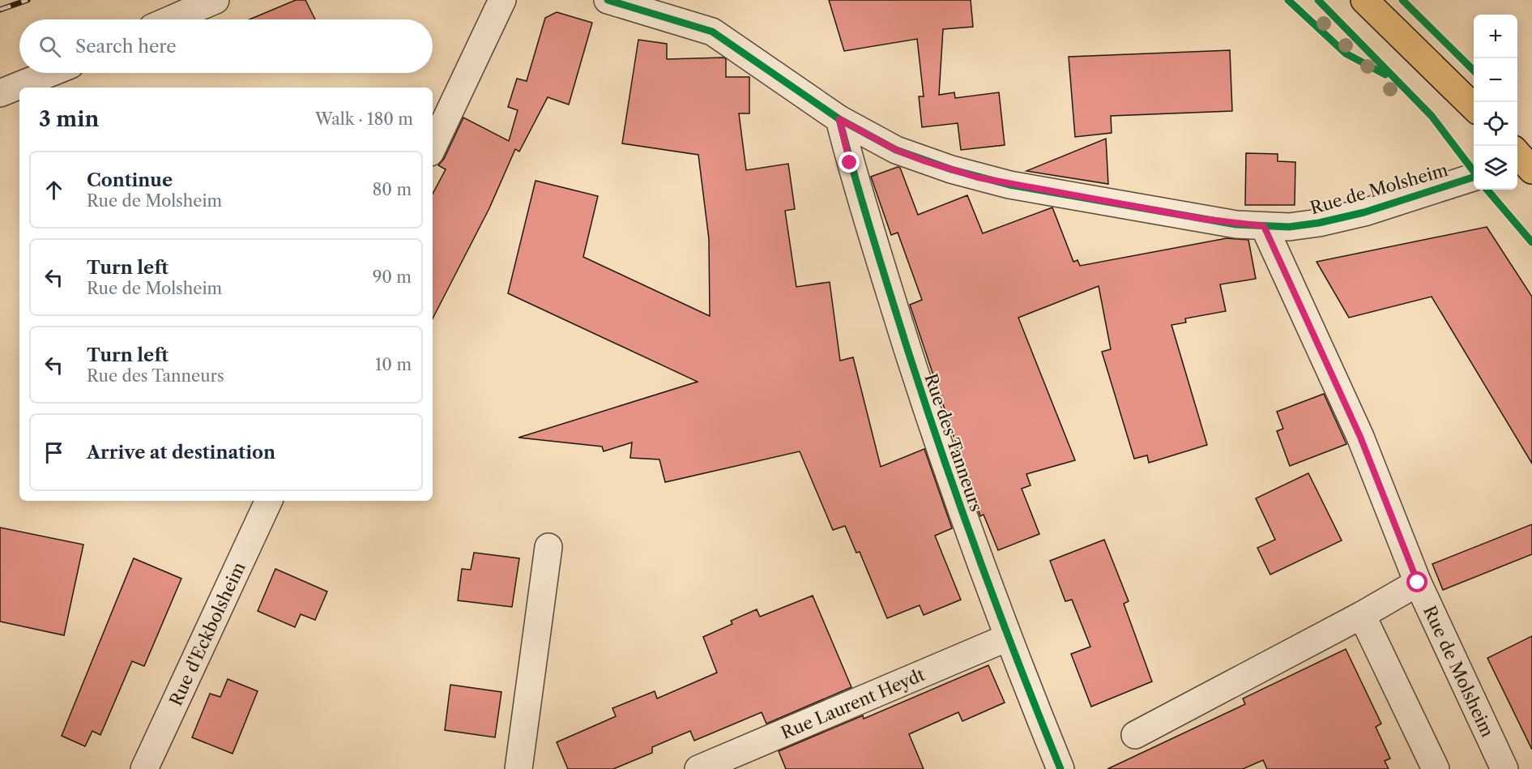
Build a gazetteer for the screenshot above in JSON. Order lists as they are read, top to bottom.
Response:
{
  "streets": {
    "street": [
      "Rue de Molsheim",
      "Rue des Tanneurs",
      "Rue d'Eckbolsheim",
      "Rue Laurent Heydt"
    ]
  },
  "crossings": [
    ["Rue de Molsheim", "Rue des Tanneurs"],
    ["Rue des Tanneurs", "Rue Laurent Heydt"]
  ],
  "page": {
    "map_buttons": ["+", "−"],
    "search": "Search here",
    "heading": ["3 min", "Walk · 180 m"],
    "list": [
      ["Continue", "Rue de Molsheim", "80 m"],
      ["Turn left", "Rue de Molsheim", "90 m"],
      ["Turn left", "Rue des Tanneurs", "10 m"],
      "Arrive at destination"
    ]
  }
}
